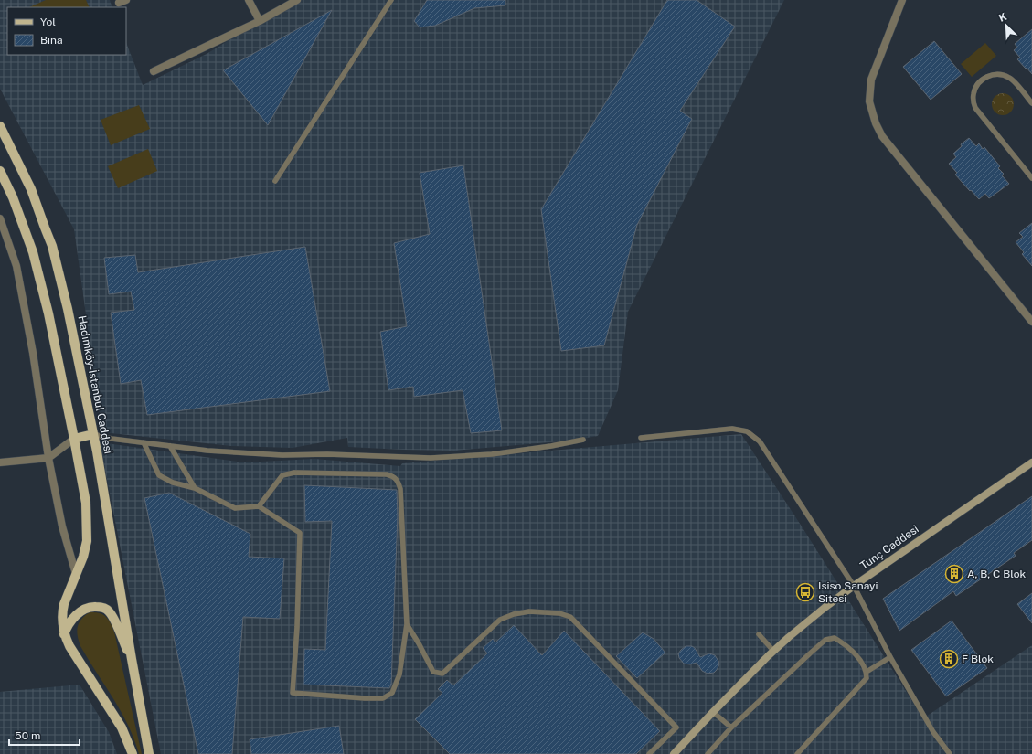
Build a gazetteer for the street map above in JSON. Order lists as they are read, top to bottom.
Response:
{
  "streets": {
    "main road": ["Hadımköy-İstanbul Caddesi", "Tunç Caddesi"]
  },
  "places": {
    "building": ["A, B, C Blok", "F Blok"],
    "bus stop": ["Isiso Sanayi Sitesi"]
  },
  "legend": ["Yol", "Bina"],
  "scale_bar": "50 m",
  "north": "top left"
}
